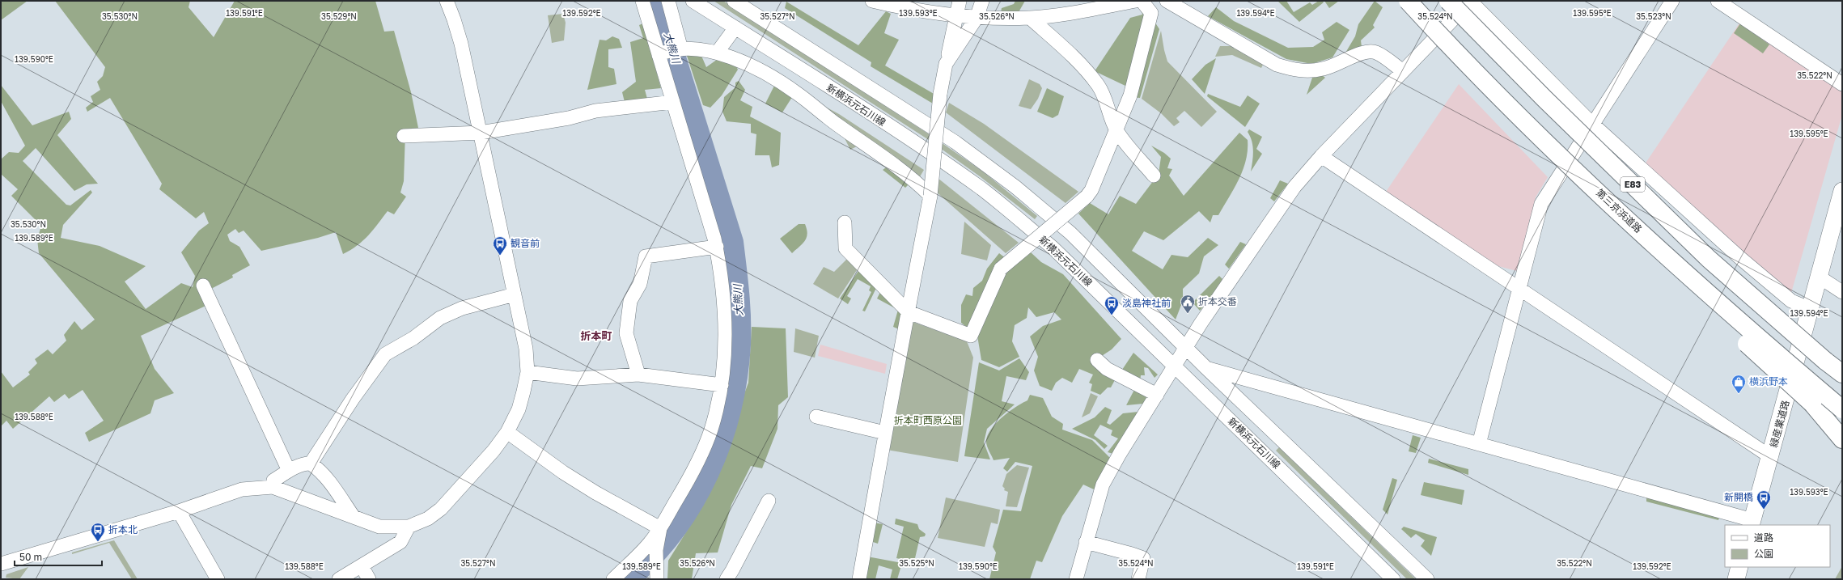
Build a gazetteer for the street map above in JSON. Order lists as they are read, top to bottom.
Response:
{
  "streets": {
    "highway": ["E83", "第三京浜道路"],
    "main road": ["緑産業道路"],
    "street": ["新横浜元石川線"]
  },
  "districts": ["折本町"],
  "water": ["大熊川"],
  "parks": ["折本町西原公園"],
  "places": {
    "bus stop": [
      "観音前",
      "淡島神社前",
      "新開橋",
      "折本北"
    ],
    "public building": ["折本交番"],
    "shop": ["横浜野本"]
  },
  "legend": ["道路", "公園"],
  "scale_bar": "50 m",
  "coordinates": [
    "139.591°E",
    "139.592°E",
    "139.593°E",
    "139.594°E",
    "139.595°E",
    "35.530°N",
    "35.529°N",
    "35.526°N",
    "35.523°N",
    "35.527°N",
    "35.524°N",
    "139.590°E",
    "35.522°N",
    "139.589°E",
    "139.588°E",
    "35.525°N"
  ]
}
